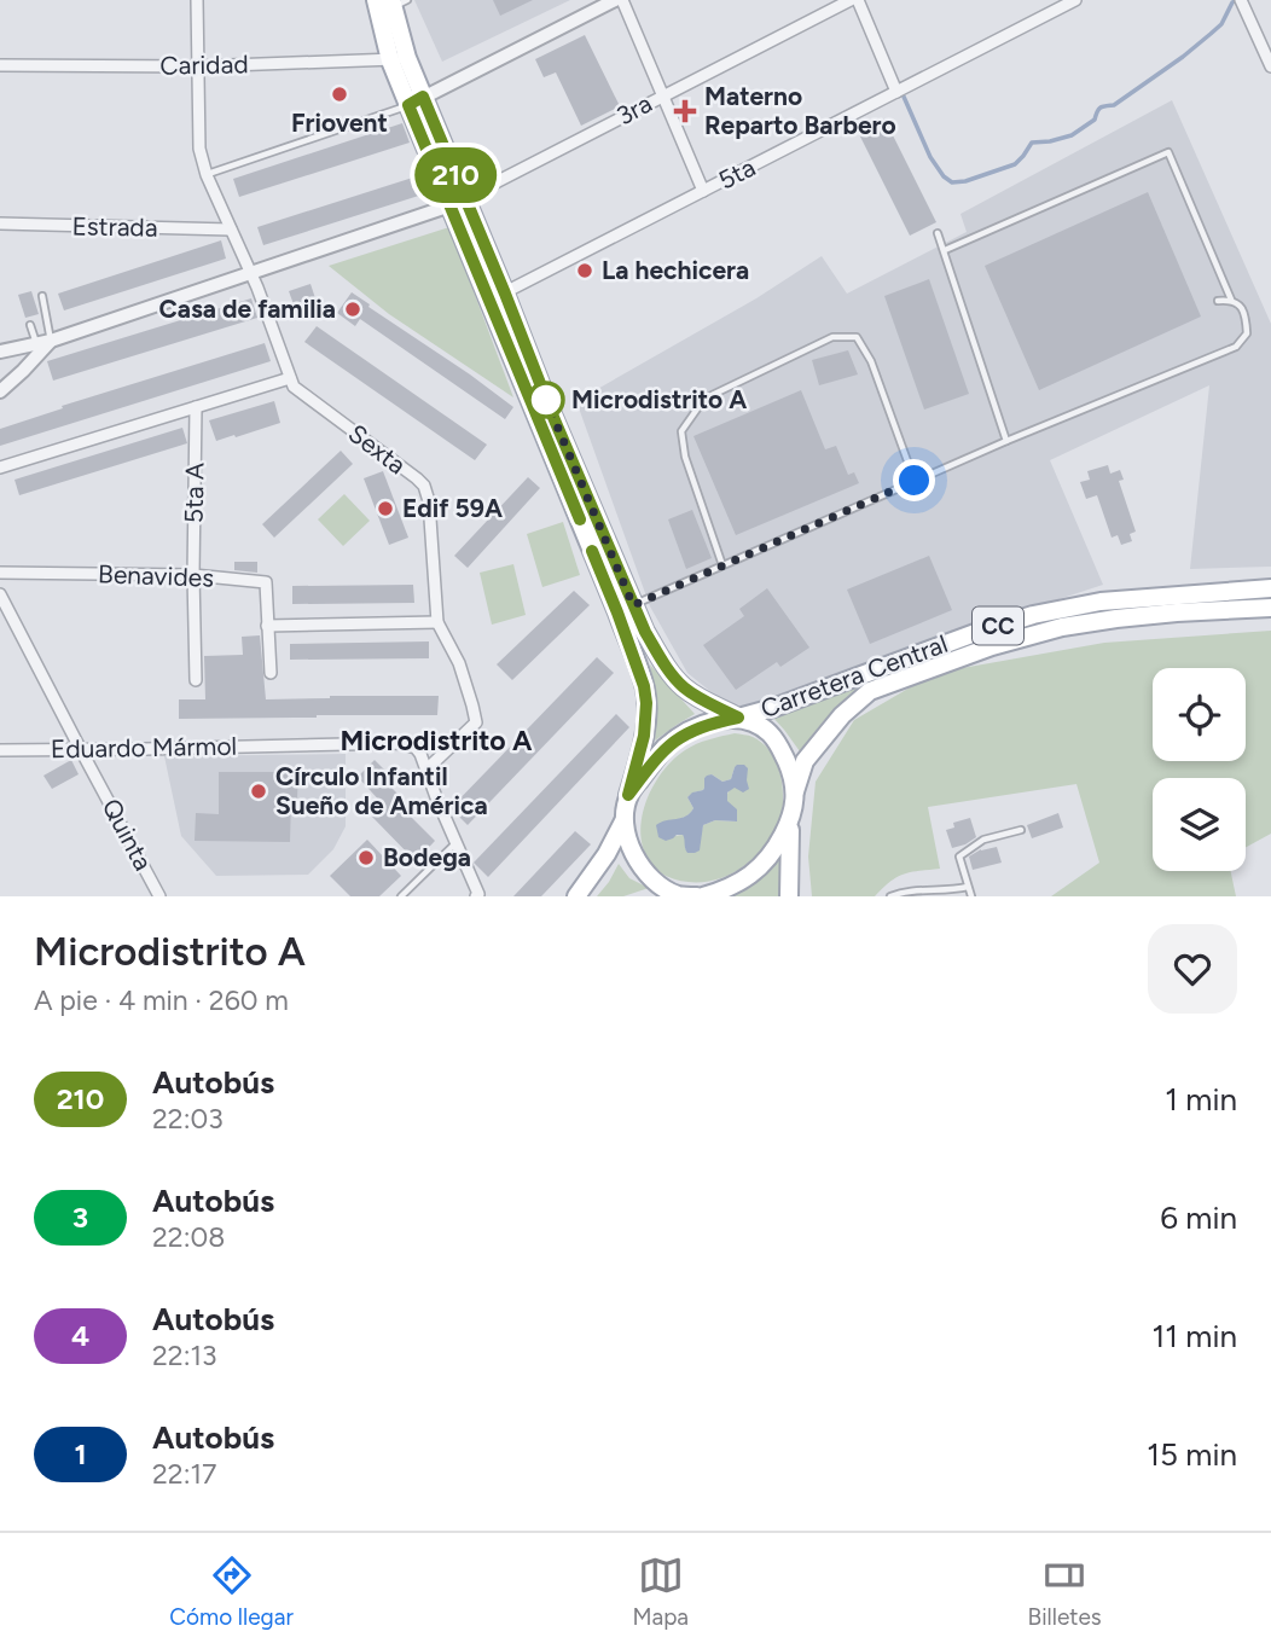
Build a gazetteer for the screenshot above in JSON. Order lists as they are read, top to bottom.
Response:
{
  "streets": {
    "main road": ["CC", "Carretera Central"],
    "street": [
      "Caridad",
      "3ra",
      "5ta",
      "Estrada",
      "Sexta",
      "5ta A",
      "Benavides",
      "Eduardo Mármol",
      "Quinta"
    ]
  },
  "crossings": [
    ["Caridad", "Sexta"],
    ["Estrada", "Sexta"],
    ["Sexta", "Eduardo Mármol"],
    ["5ta A", "Benavides"],
    ["CC", "Carretera Central"],
    ["Eduardo Mármol", "Quinta"]
  ],
  "districts": ["Microdistrito A"],
  "places": {
    "other": [
      "Friovent",
      "La hechicera",
      "Casa de familia",
      "Microdistrito A",
      "Edif 59A",
      "Círculo Infantil Sueño de América",
      "Bodega"
    ],
    "health": ["Materno Reparto Barbero"]
  },
  "lines": ["bus line 210"],
  "page": {
    "on_map": "210",
    "heading": ["Microdistrito A", "A pie · 4 min · 260 m"],
    "list": [
      {
        "mark": "210",
        "name": "Autobús",
        "note": "22:03",
        "value": "1 min"
      },
      {
        "mark": "3",
        "name": "Autobús",
        "note": "22:08",
        "value": "6 min"
      },
      {
        "mark": "4",
        "name": "Autobús",
        "note": "22:13",
        "value": "11 min"
      },
      {
        "mark": "1",
        "name": "Autobús",
        "note": "22:17",
        "value": "15 min"
      }
    ],
    "tabs": ["Cómo llegar", "Mapa", "Billetes"]
  }
}
